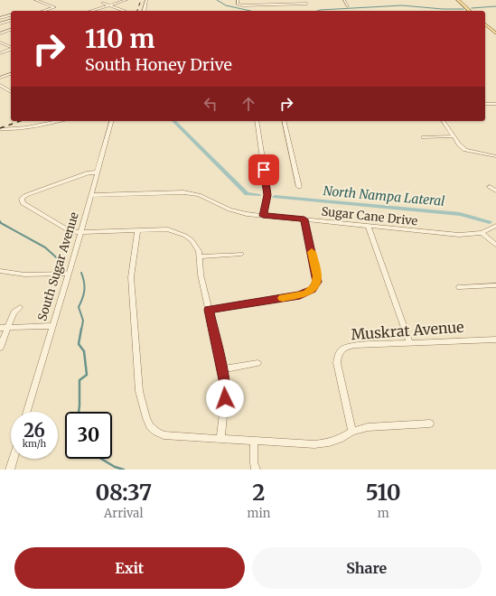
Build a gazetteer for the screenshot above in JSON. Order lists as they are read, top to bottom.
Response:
{
  "streets": {
    "street": ["Sugar Cane Drive", "South Sugar Avenue", "Muskrat Avenue"]
  },
  "crossings": [
    ["Sugar Cane Drive", "South Sugar Avenue"]
  ],
  "water": ["North Nampa Lateral"],
  "page": {
    "turn": ["110 m", "South Honey Drive"],
    "speed": "26 km/h",
    "limit": "30",
    "eta": [
      "08:37",
      "Arrival",
      "2",
      "min",
      "510",
      "m"
    ],
    "buttons": ["Exit", "Share"]
  }
}
